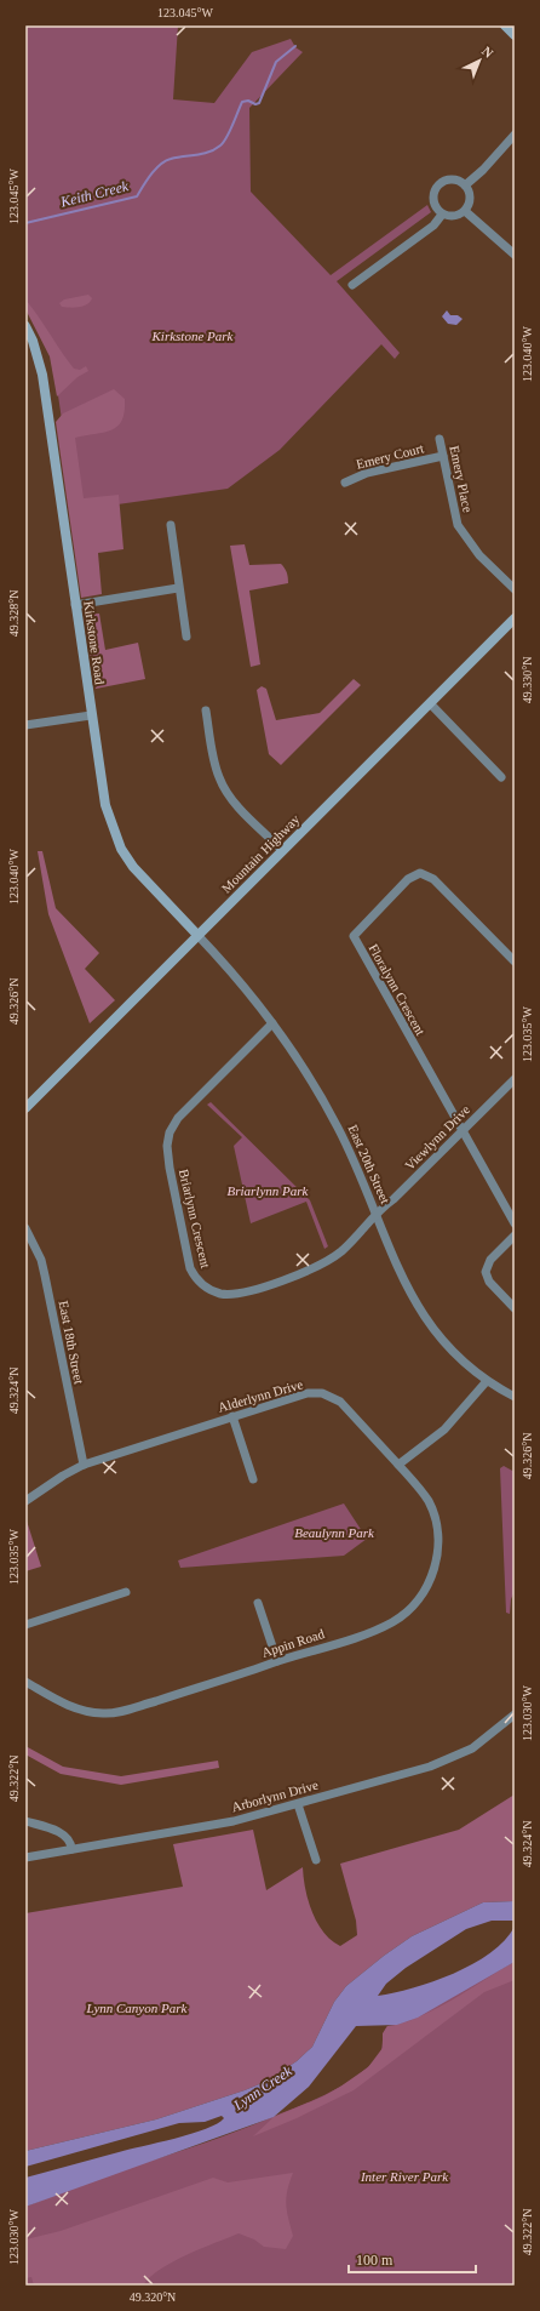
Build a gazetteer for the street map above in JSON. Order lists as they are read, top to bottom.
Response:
{
  "streets": {
    "main road": ["Kirkstone Road", "Mountain Highway"],
    "street": [
      "Emery Court",
      "Emery Place",
      "Floralynn Crescent",
      "Viewlynn Drive",
      "East 20th Street",
      "Briarlynn Crescent",
      "East 18th Street",
      "Alderlynn Drive",
      "Appin Road",
      "Arborlynn Drive"
    ]
  },
  "crossings": [
    ["Emery Court", "Emery Place"],
    ["Kirkstone Road", "Mountain Highway"],
    ["Kirkstone Road", "East 20th Street"],
    ["Mountain Highway", "East 20th Street"],
    ["Floralynn Crescent", "Viewlynn Drive"],
    ["Viewlynn Drive", "East 20th Street"],
    ["Viewlynn Drive", "Briarlynn Crescent"],
    ["East 20th Street", "Briarlynn Crescent"],
    ["East 18th Street", "Alderlynn Drive"],
    ["Alderlynn Drive", "Appin Road"]
  ],
  "water": ["Keith Creek", "Lynn Creek"],
  "parks": [
    "Kirkstone Park",
    "Briarlynn Park",
    "Beaulynn Park",
    "Lynn Canyon Park",
    "Inter River Park"
  ],
  "scale_bar": "100 m",
  "north": "top right",
  "coordinates": [
    "123.045°W",
    "123.040°W",
    "49.328°N",
    "49.330°N",
    "49.326°N",
    "123.035°W",
    "49.324°N",
    "123.030°W",
    "49.322°N",
    "49.320°N"
  ]
}
